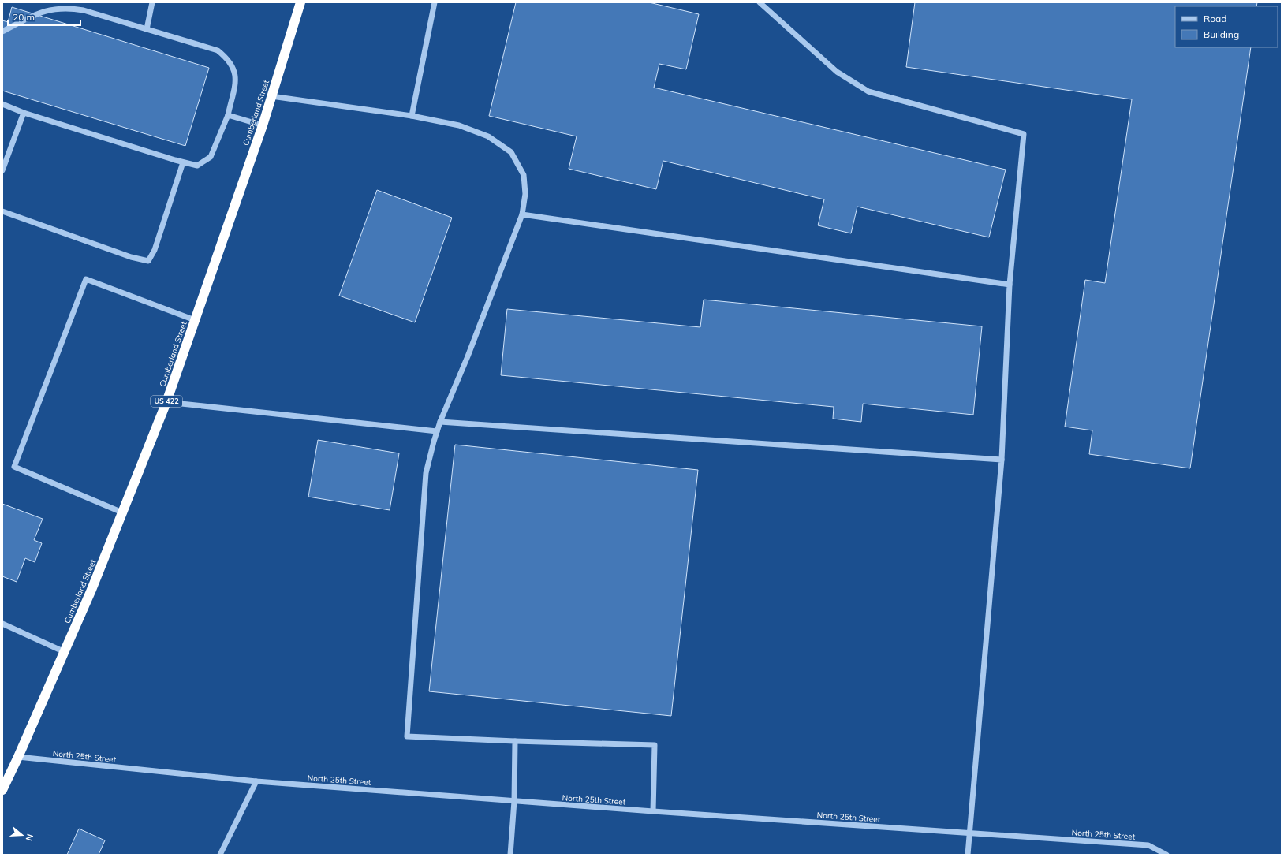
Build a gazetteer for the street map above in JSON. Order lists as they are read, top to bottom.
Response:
{
  "streets": {
    "highway": ["Cumberland Street", "US 422"],
    "street": ["North 25th Street"]
  },
  "crossings": [
    ["Cumberland Street", "North 25th Street"]
  ],
  "legend": ["Road", "Building"],
  "scale_bar": "20 m",
  "north": "right"
}
